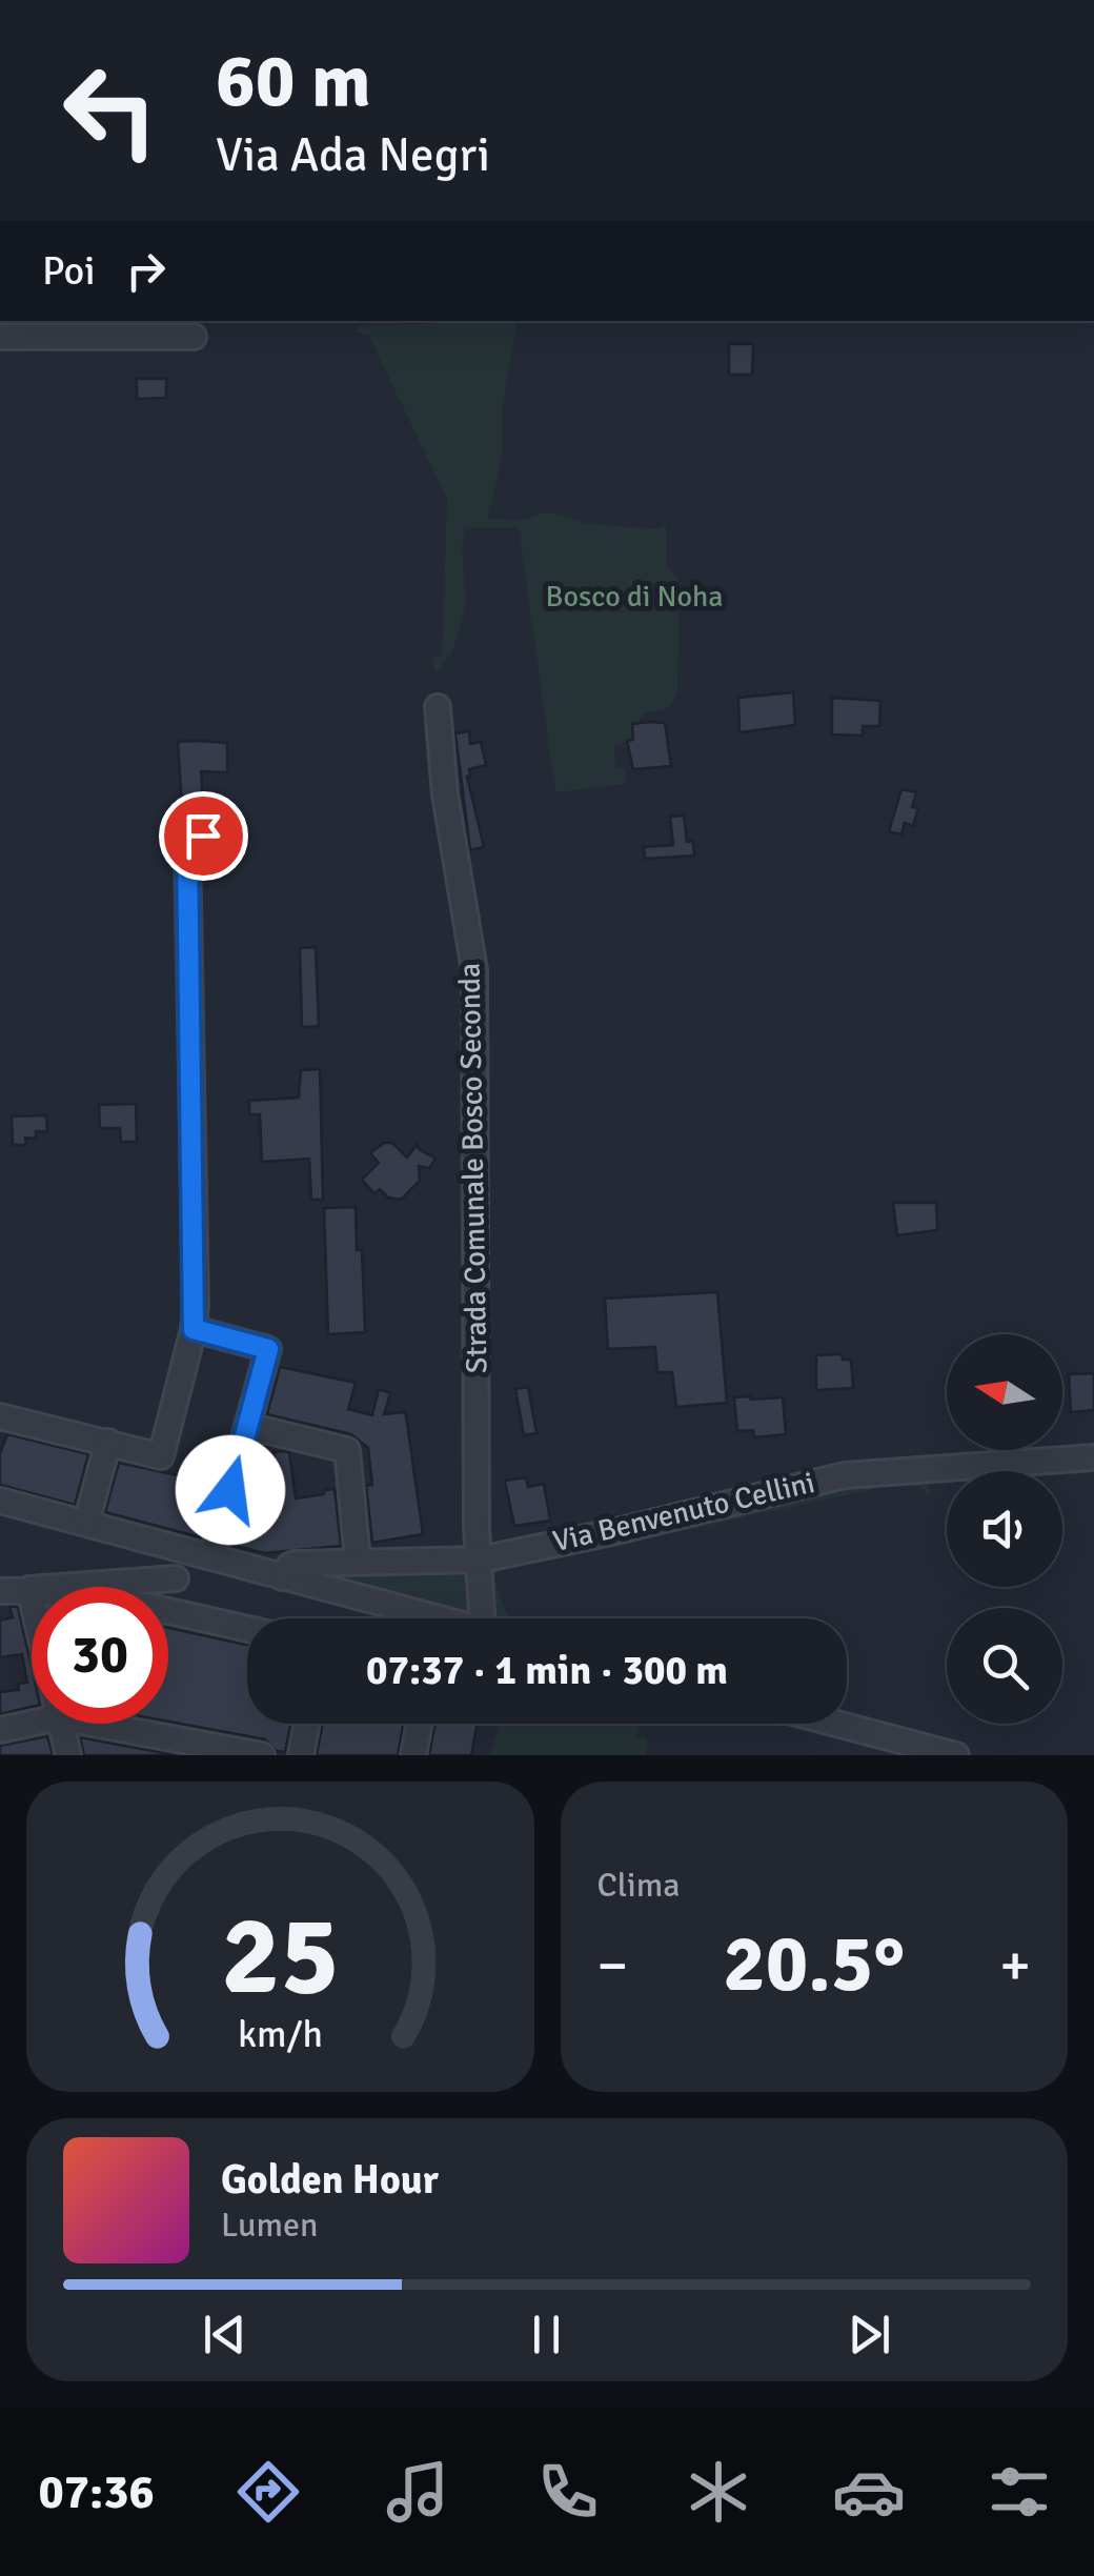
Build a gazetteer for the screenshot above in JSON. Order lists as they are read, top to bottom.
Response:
{
  "streets": {
    "street": ["Strada Comunale Bosco Seconda", "Via Benvenuto Cellini"]
  },
  "crossings": [
    ["Strada Comunale Bosco Seconda", "Via Benvenuto Cellini"]
  ],
  "parks": ["Bosco di Noha"],
  "north": "left",
  "page": {
    "turn": ["60 m", "Via Ada Negri"],
    "then": "Poi",
    "limit": "30",
    "trip": "07:37 · 1 min · 300 m",
    "tile": "Clima",
    "heat": ["−", "20.5°", "+"],
    "song": ["Golden Hour", "Lumen"],
    "tabs": "07:36",
    "gauge": ["25", "km/h"]
  }
}
